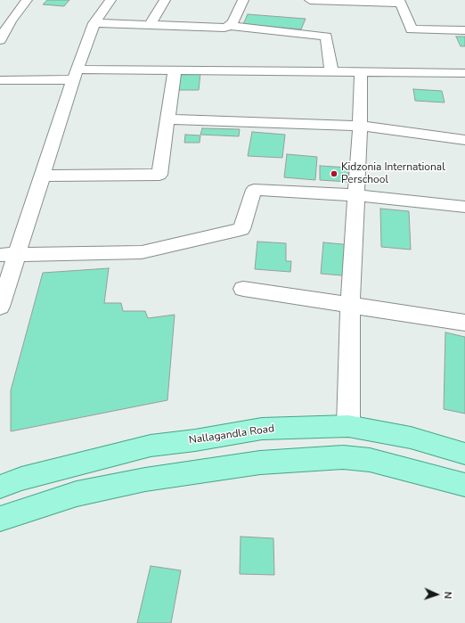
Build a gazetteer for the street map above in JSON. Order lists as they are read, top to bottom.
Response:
{
  "streets": {
    "main road": ["Nallagandla Road"]
  },
  "places": ["Kidzonia International Perschool"],
  "north": "right"
}
